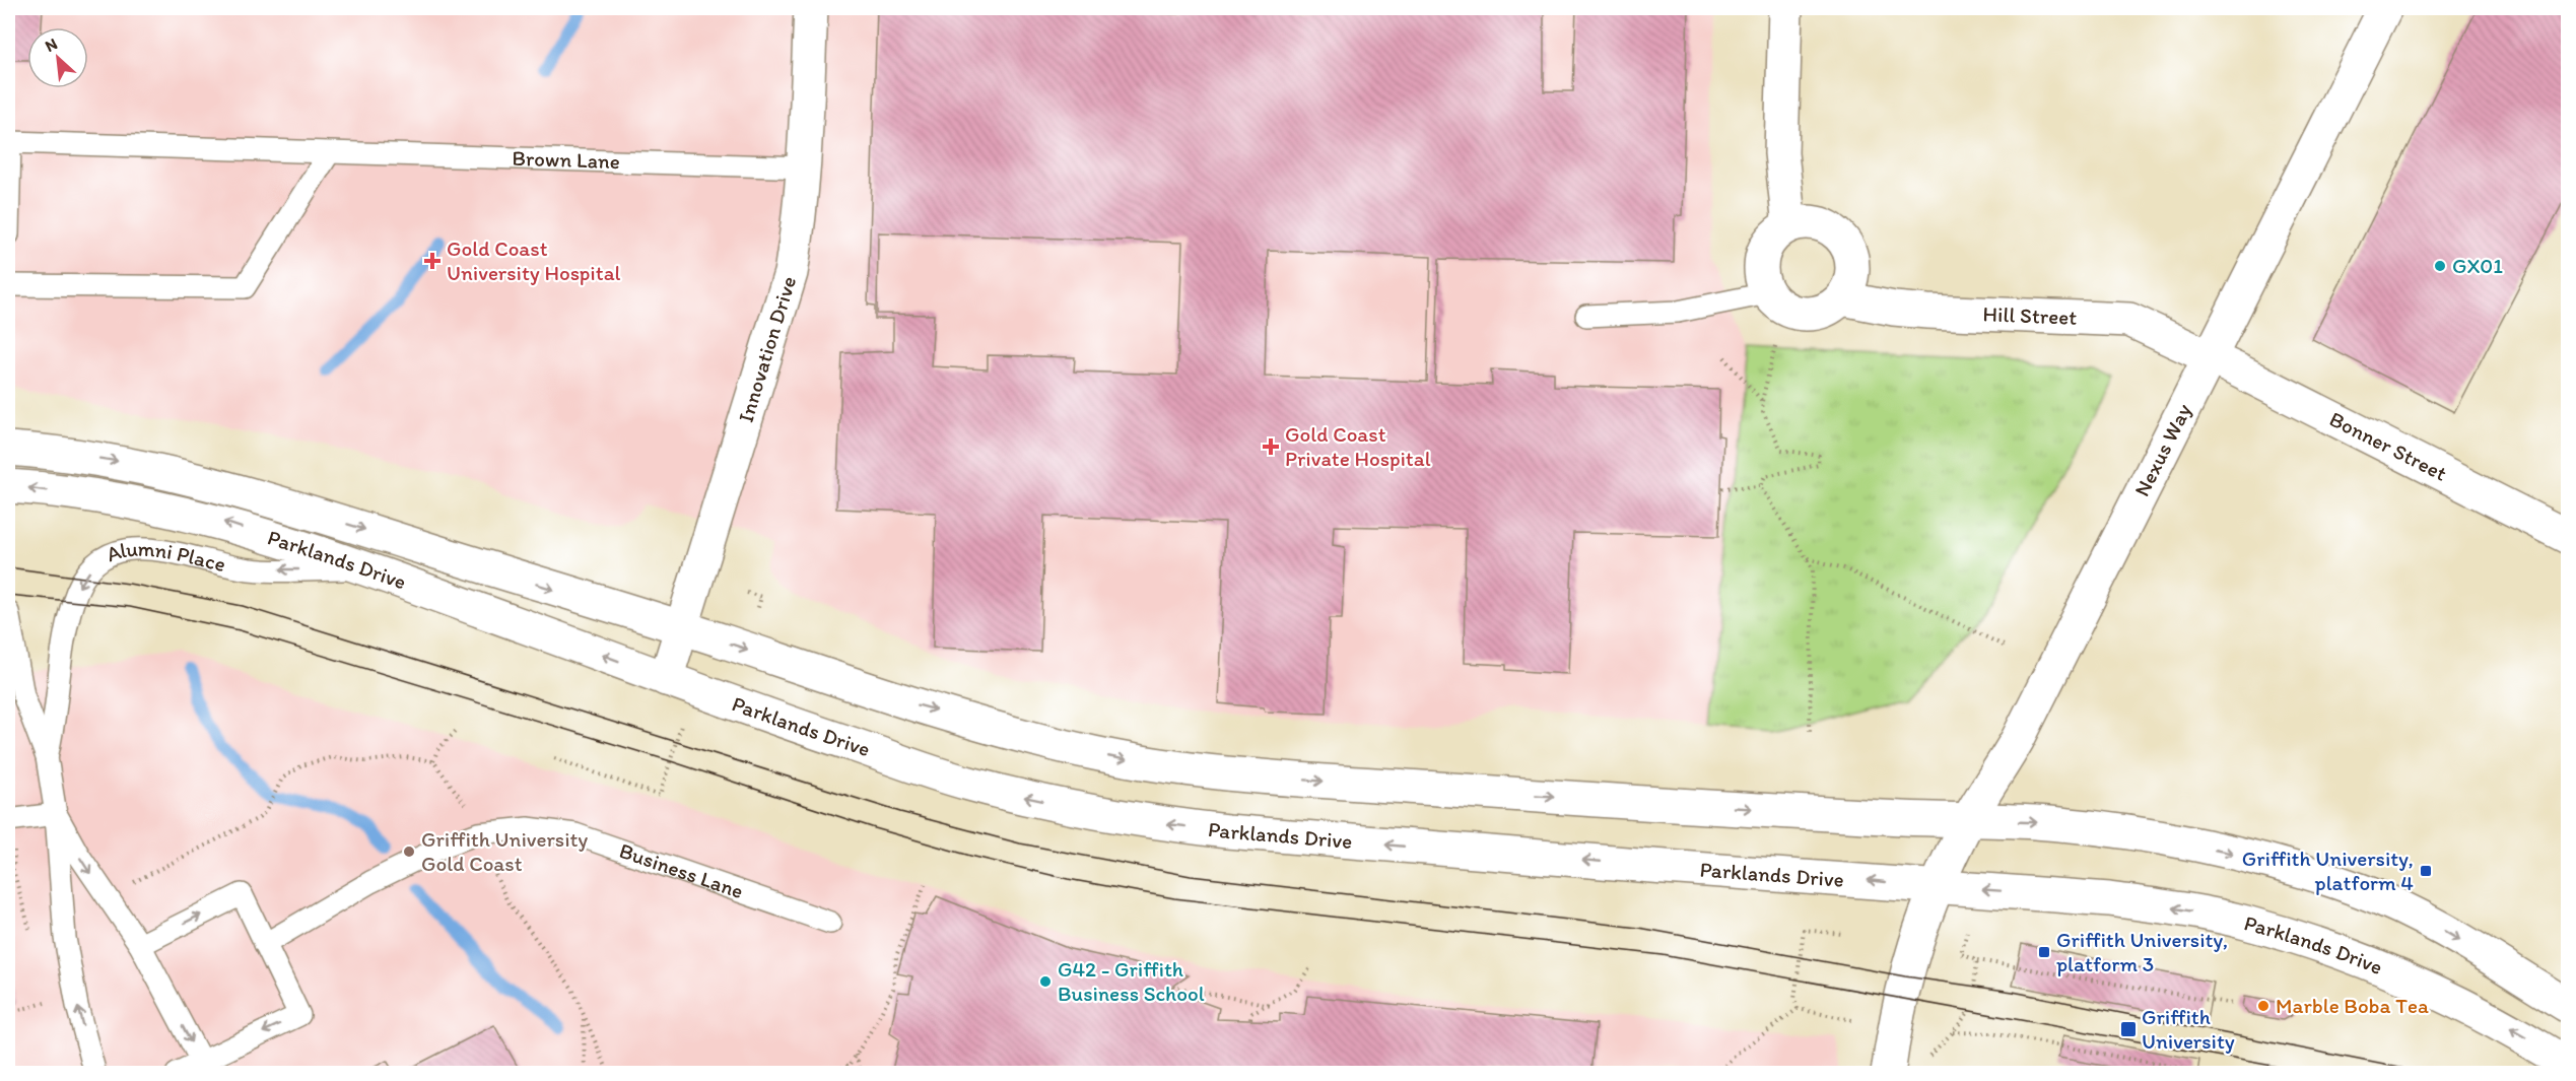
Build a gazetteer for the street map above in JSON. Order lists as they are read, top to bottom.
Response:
{
  "streets": {
    "street": [
      "Hill Street",
      "Innovation Drive",
      "Bonner Street",
      "Nexus Way",
      "Parklands Drive"
    ],
    "lane": ["Brown Lane", "Alumni Place", "Business Lane"]
  },
  "crossings": [
    ["Brown Lane", "Innovation Drive"],
    ["Hill Street", "Bonner Street"],
    ["Hill Street", "Nexus Way"],
    ["Innovation Drive", "Parklands Drive"],
    ["Bonner Street", "Nexus Way"],
    ["Nexus Way", "Parklands Drive"],
    ["Parklands Drive", "Alumni Place"]
  ],
  "places": {
    "health": ["Gold Coast University Hospital", "Gold Coast Private Hospital"],
    "other": [
      "GX01",
      "Griffith University Gold Coast",
      "G42 - Griffith Business School",
      "Marble Boba Tea"
    ],
    "transit": ["Griffith University, platform 4", "Griffith University, platform 3", "Griffith University"]
  },
  "north": "top left"
}
